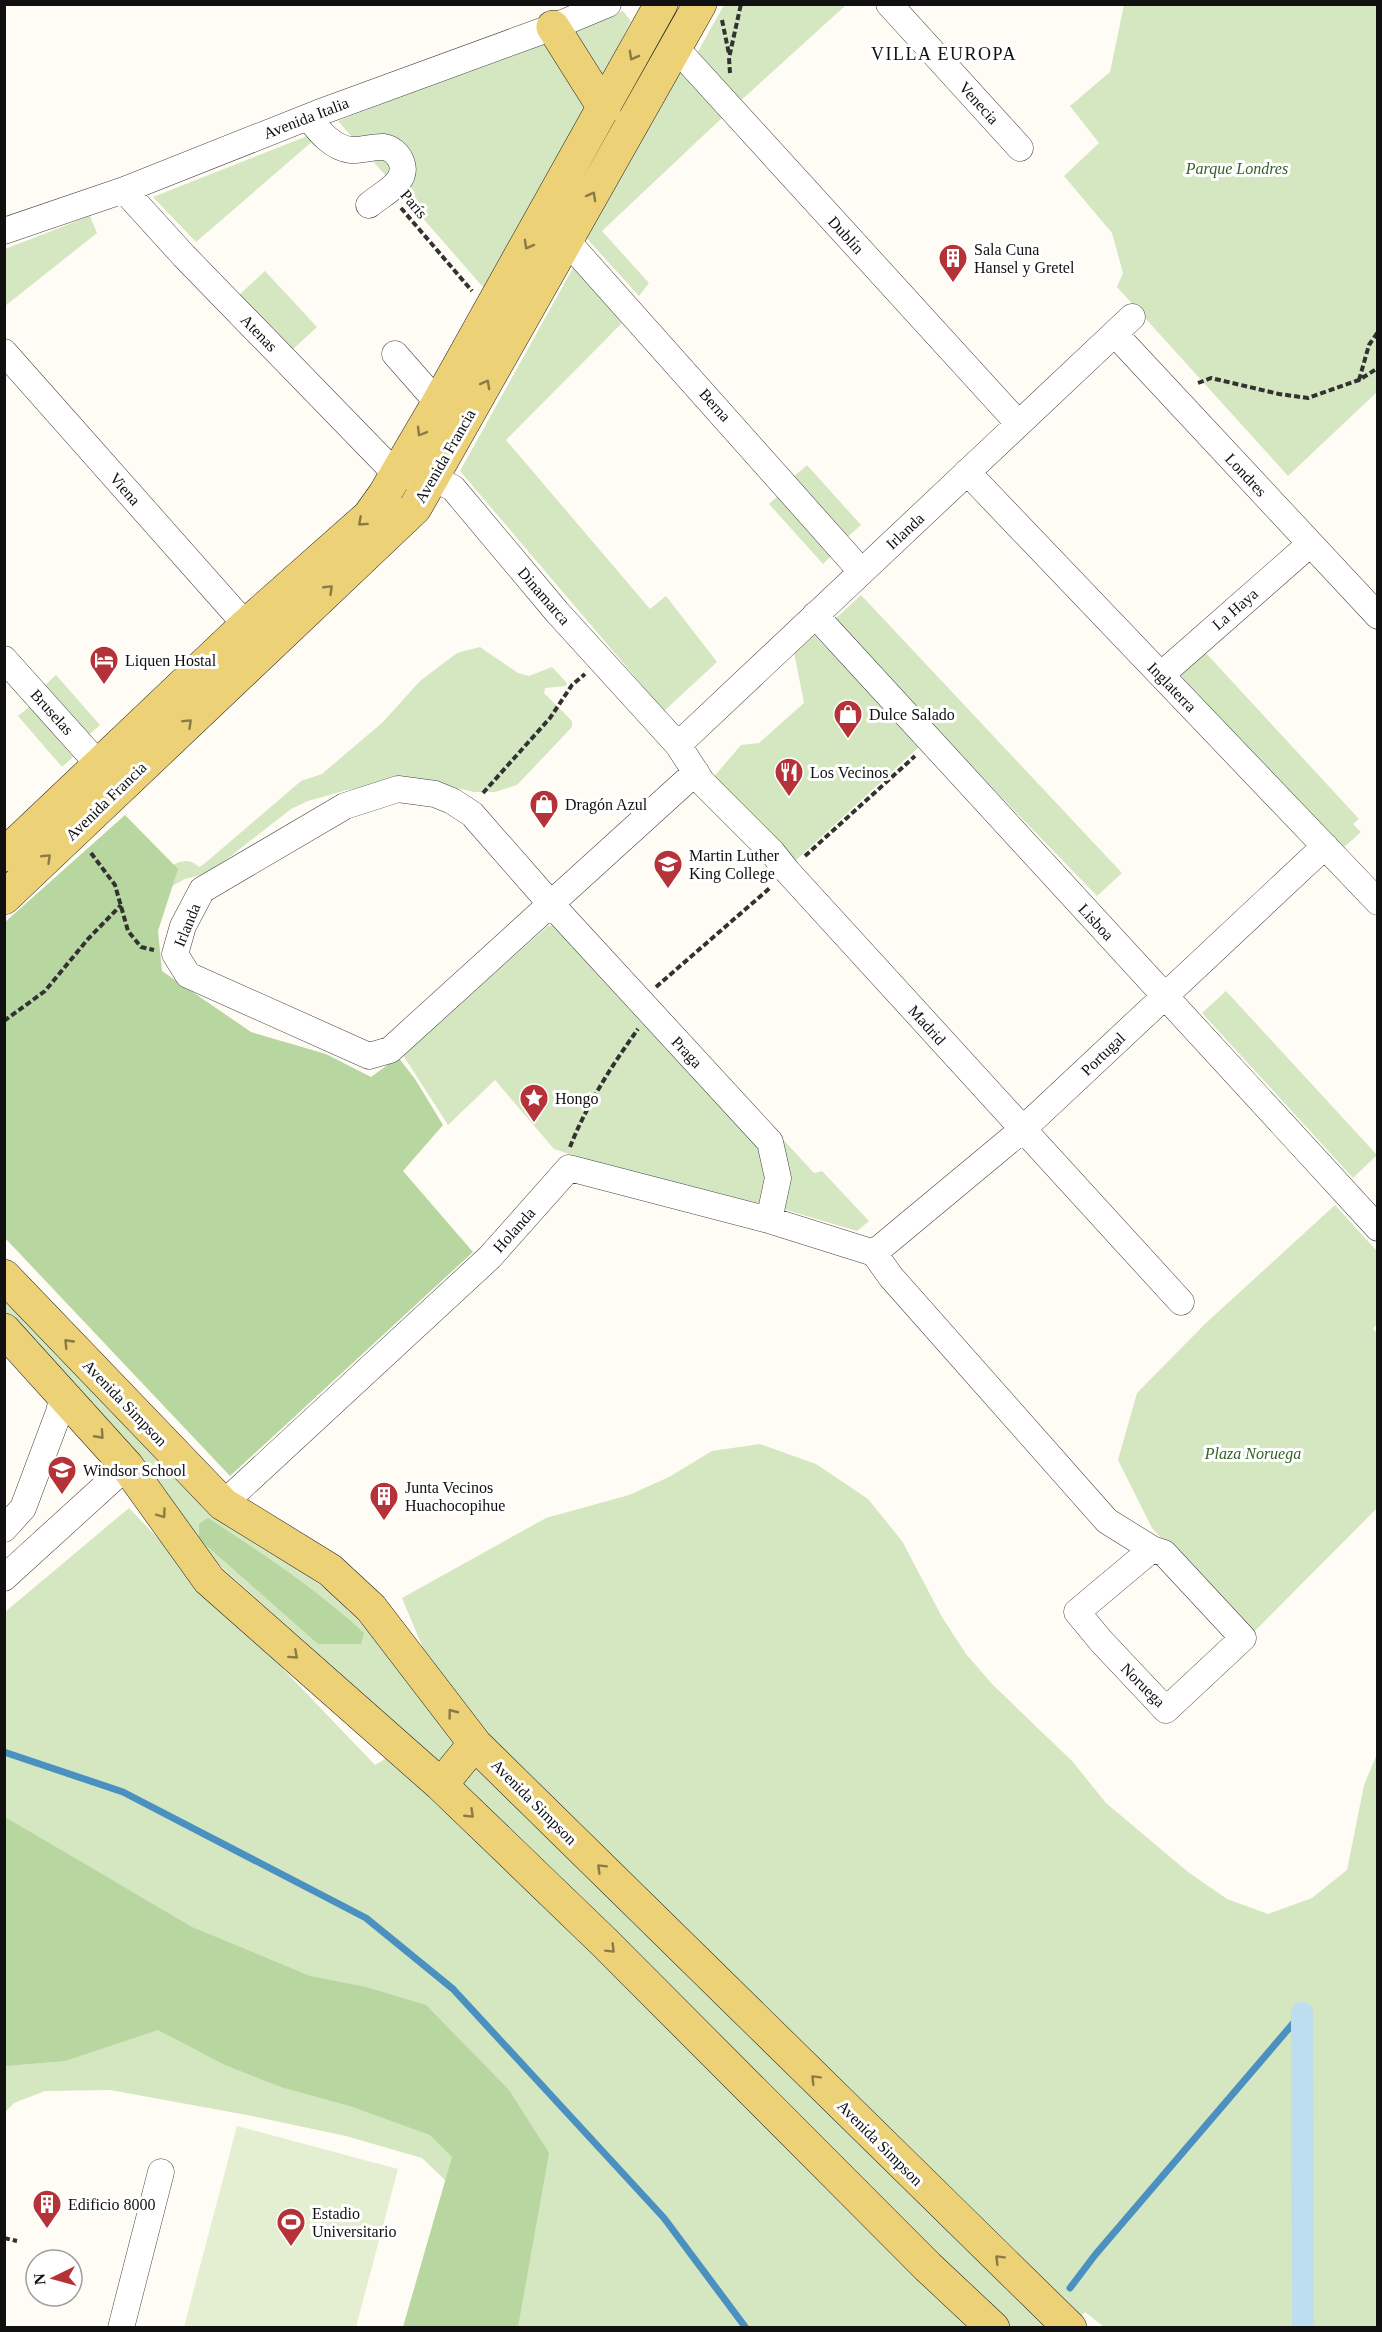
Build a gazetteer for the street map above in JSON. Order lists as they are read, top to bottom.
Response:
{
  "streets": {
    "main road": ["Avenida Francia", "Avenida Simpson"],
    "street": [
      "Venecia",
      "Avenida Italia",
      "Dublín",
      "Atenas",
      "Berna",
      "Londres",
      "Viena",
      "Irlanda",
      "Dinamarca",
      "La Haya",
      "Inglaterra",
      "Bruselas",
      "Lisboa",
      "Madrid",
      "Praga",
      "Portugal",
      "Holanda",
      "Noruega"
    ],
    "path": ["París"]
  },
  "crossings": [
    ["Avenida Italia", "Atenas"],
    ["París", "Avenida Francia"],
    ["Dublín", "Avenida Francia"],
    ["Dublín", "Irlanda"],
    ["Atenas", "Avenida Francia"],
    ["Atenas", "Dinamarca"],
    ["Berna", "Avenida Francia"],
    ["Berna", "Irlanda"],
    ["Avenida Francia", "Viena"],
    ["Avenida Francia", "Dinamarca"],
    ["Avenida Francia", "Bruselas"],
    ["Londres", "Irlanda"],
    ["Londres", "La Haya"],
    ["Irlanda", "Dinamarca"],
    ["Irlanda", "Inglaterra"],
    ["Irlanda", "Lisboa"],
    ["Irlanda", "Madrid"],
    ["Irlanda", "Praga"],
    ["Dinamarca", "Madrid"],
    ["La Haya", "Inglaterra"],
    ["Inglaterra", "Portugal"],
    ["Lisboa", "Portugal"],
    ["Madrid", "Portugal"],
    ["Portugal", "Noruega"],
    ["Holanda", "Avenida Simpson"]
  ],
  "districts": ["VILLA EUROPA"],
  "parks": ["Parque Londres", "Plaza Noruega"],
  "places": {
    "building": ["Sala Cuna Hansel y Gretel", "Junta Vecinos Huachocopihue", "Edificio 8000"],
    "hotel": ["Liquen Hostal"],
    "shop": ["Dulce Salado", "Dragón Azul"],
    "restaurant": ["Los Vecinos"],
    "school or university": ["Martin Luther King College", "Windsor School"],
    "place": ["Hongo"],
    "sports": ["Estadio Universitario"]
  },
  "north": "left"
}
